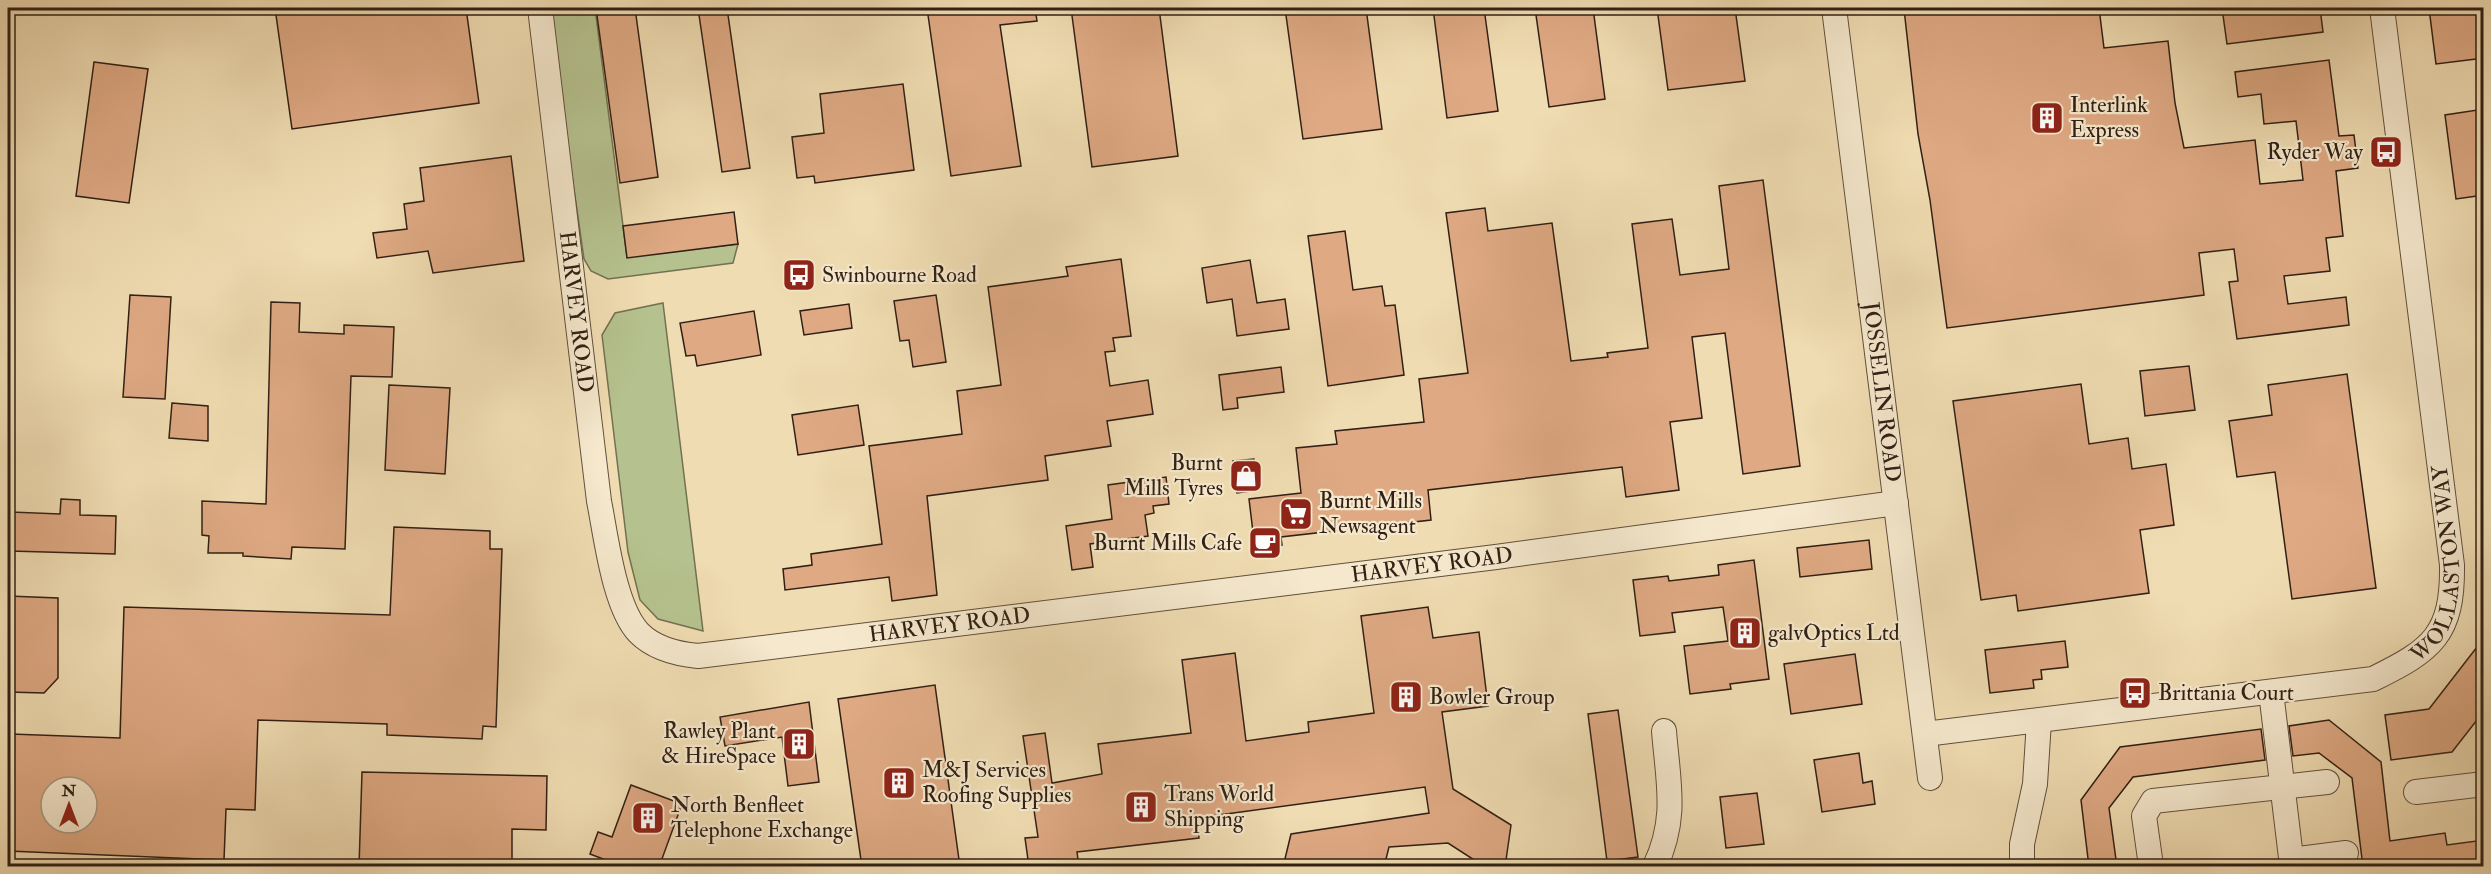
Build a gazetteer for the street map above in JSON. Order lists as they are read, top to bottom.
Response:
{
  "streets": {
    "street": ["HARVEY ROAD", "JOSSELIN ROAD", "WOLLASTON WAY"]
  },
  "crossings": [
    ["HARVEY ROAD", "JOSSELIN ROAD"],
    ["JOSSELIN ROAD", "WOLLASTON WAY"]
  ],
  "places": {
    "building": [
      "Interlink Express",
      "galvOptics Ltd",
      "Bowler Group",
      "Rawley Plant & HireSpace",
      "M&J Services Roofing Supplies",
      "Trans World Shipping",
      "North Benfleet Telephone Exchange"
    ],
    "bus stop": ["Ryder Way", "Swinbourne Road", "Brittania Court"],
    "shop": ["Burnt Mills Tyres"],
    "supermarket": ["Burnt Mills Newsagent"],
    "cafe": ["Burnt Mills Cafe"]
  },
  "north": "top"
}
